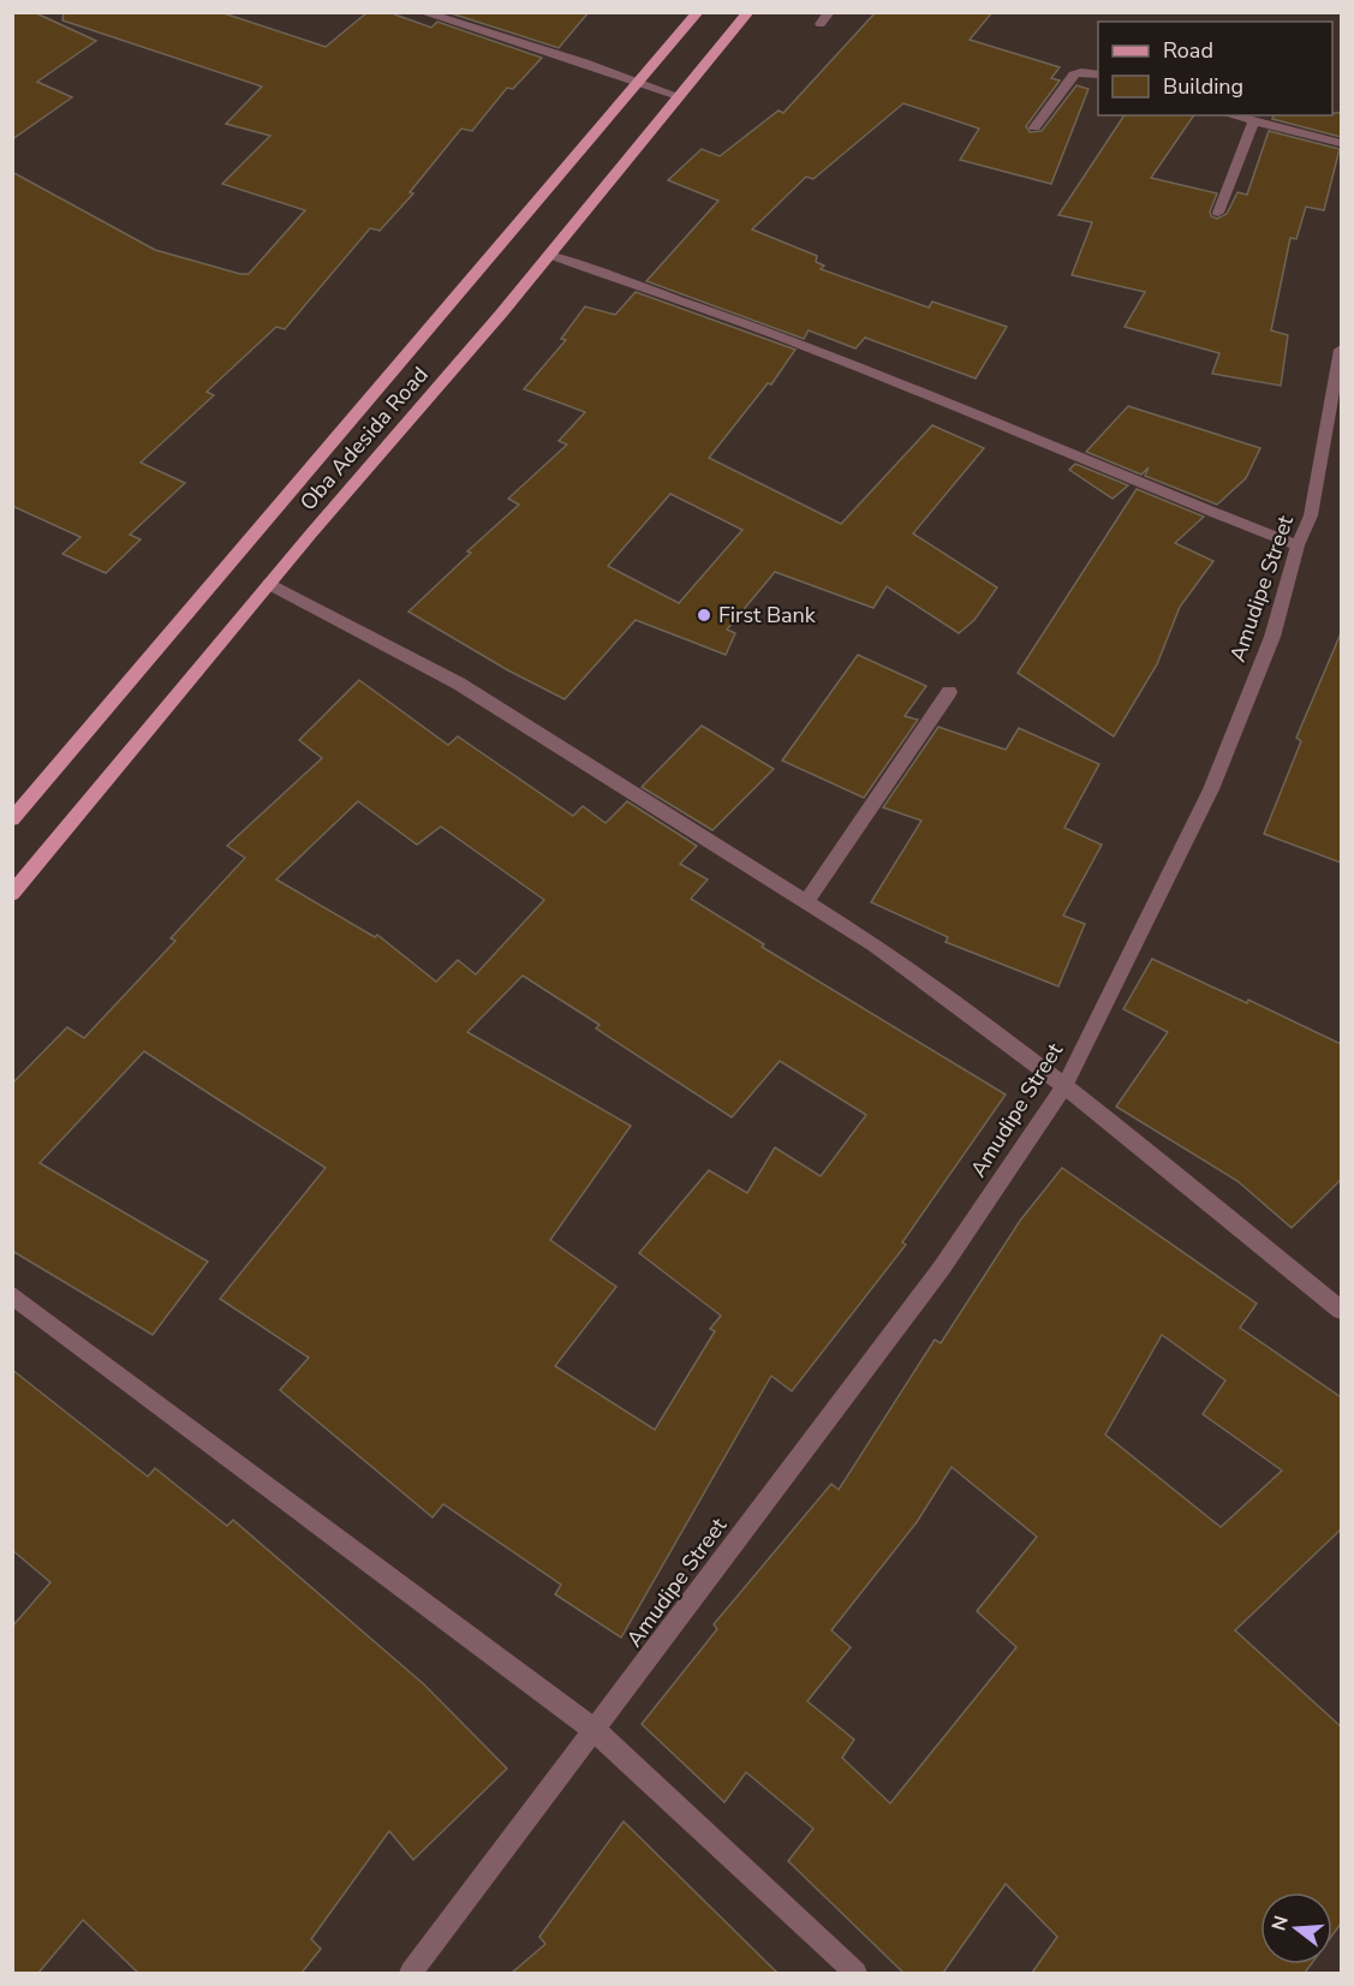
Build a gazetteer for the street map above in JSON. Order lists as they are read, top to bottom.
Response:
{
  "streets": {
    "main road": ["Oba Adesida Road"],
    "street": ["Amudipe Street"]
  },
  "places": ["First Bank"],
  "legend": ["Road", "Building"],
  "north": "left"
}
